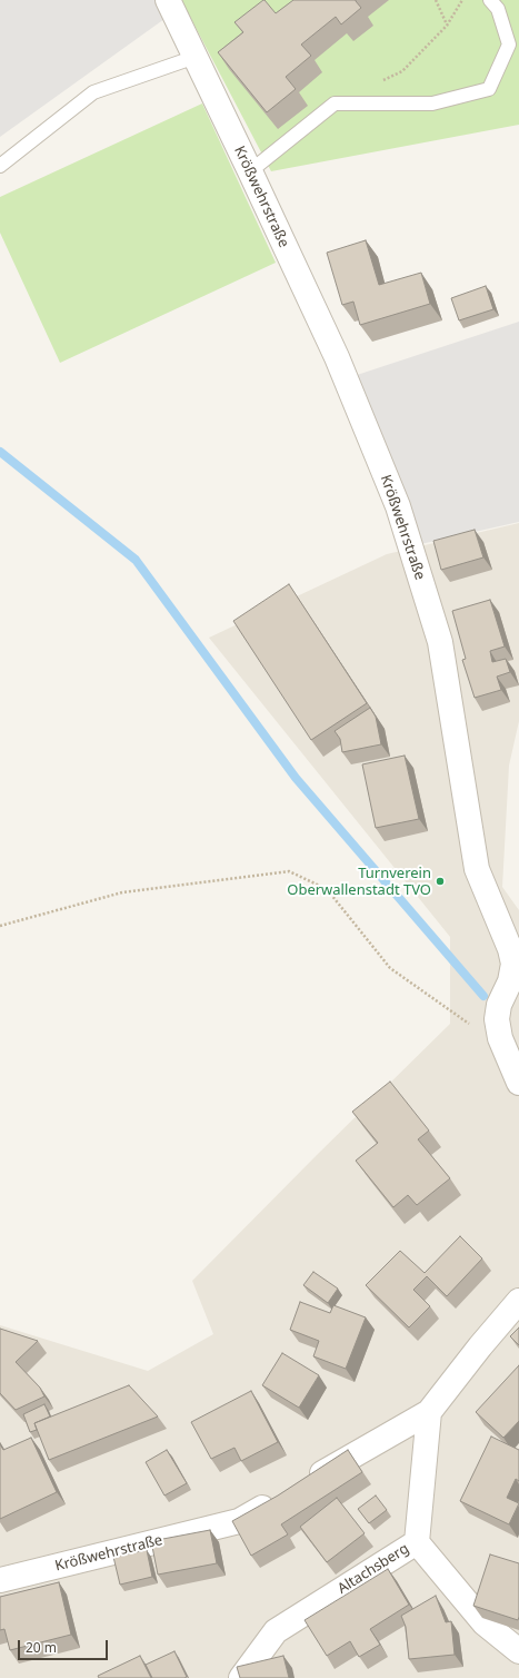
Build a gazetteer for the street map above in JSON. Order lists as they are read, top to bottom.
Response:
{
  "streets": {
    "street": ["Krößwehrstraße", "Altachsberg"]
  },
  "places": ["Turnverein Oberwallenstadt TVO"],
  "scale_bar": "20 m"
}
